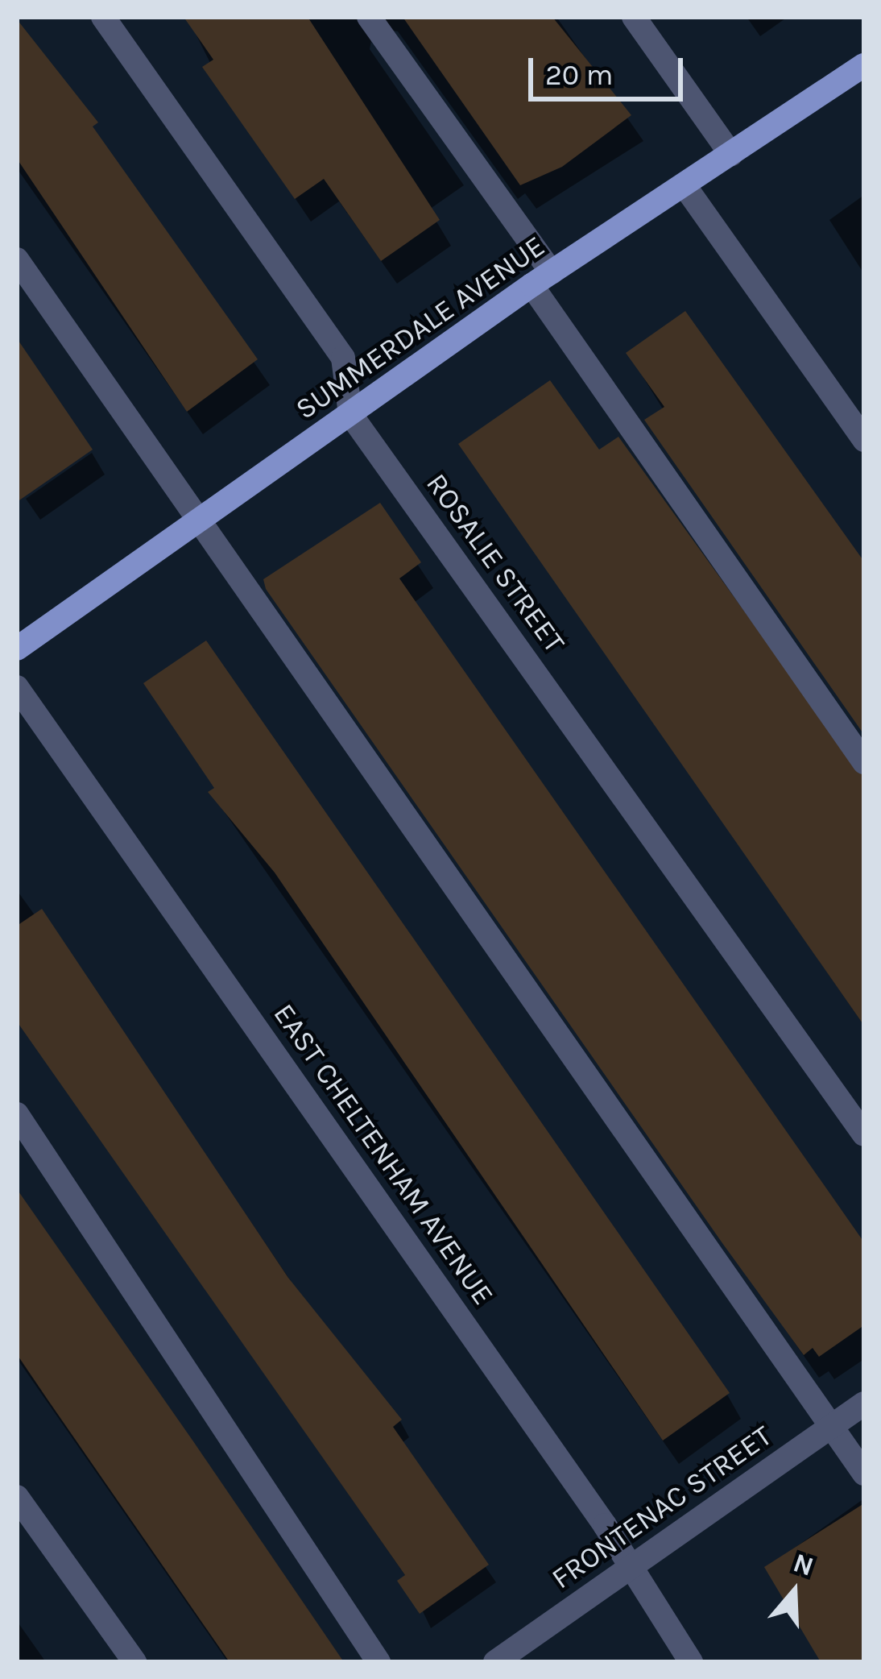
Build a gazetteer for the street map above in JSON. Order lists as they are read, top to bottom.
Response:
{
  "streets": {
    "main road": ["SUMMERDALE AVENUE"],
    "street": ["ROSALIE STREET", "EAST CHELTENHAM AVENUE", "FRONTENAC STREET"]
  },
  "crossings": [
    ["SUMMERDALE AVENUE", "ROSALIE STREET"],
    ["EAST CHELTENHAM AVENUE", "FRONTENAC STREET"]
  ],
  "scale_bar": "20 m",
  "north": "top"
}
